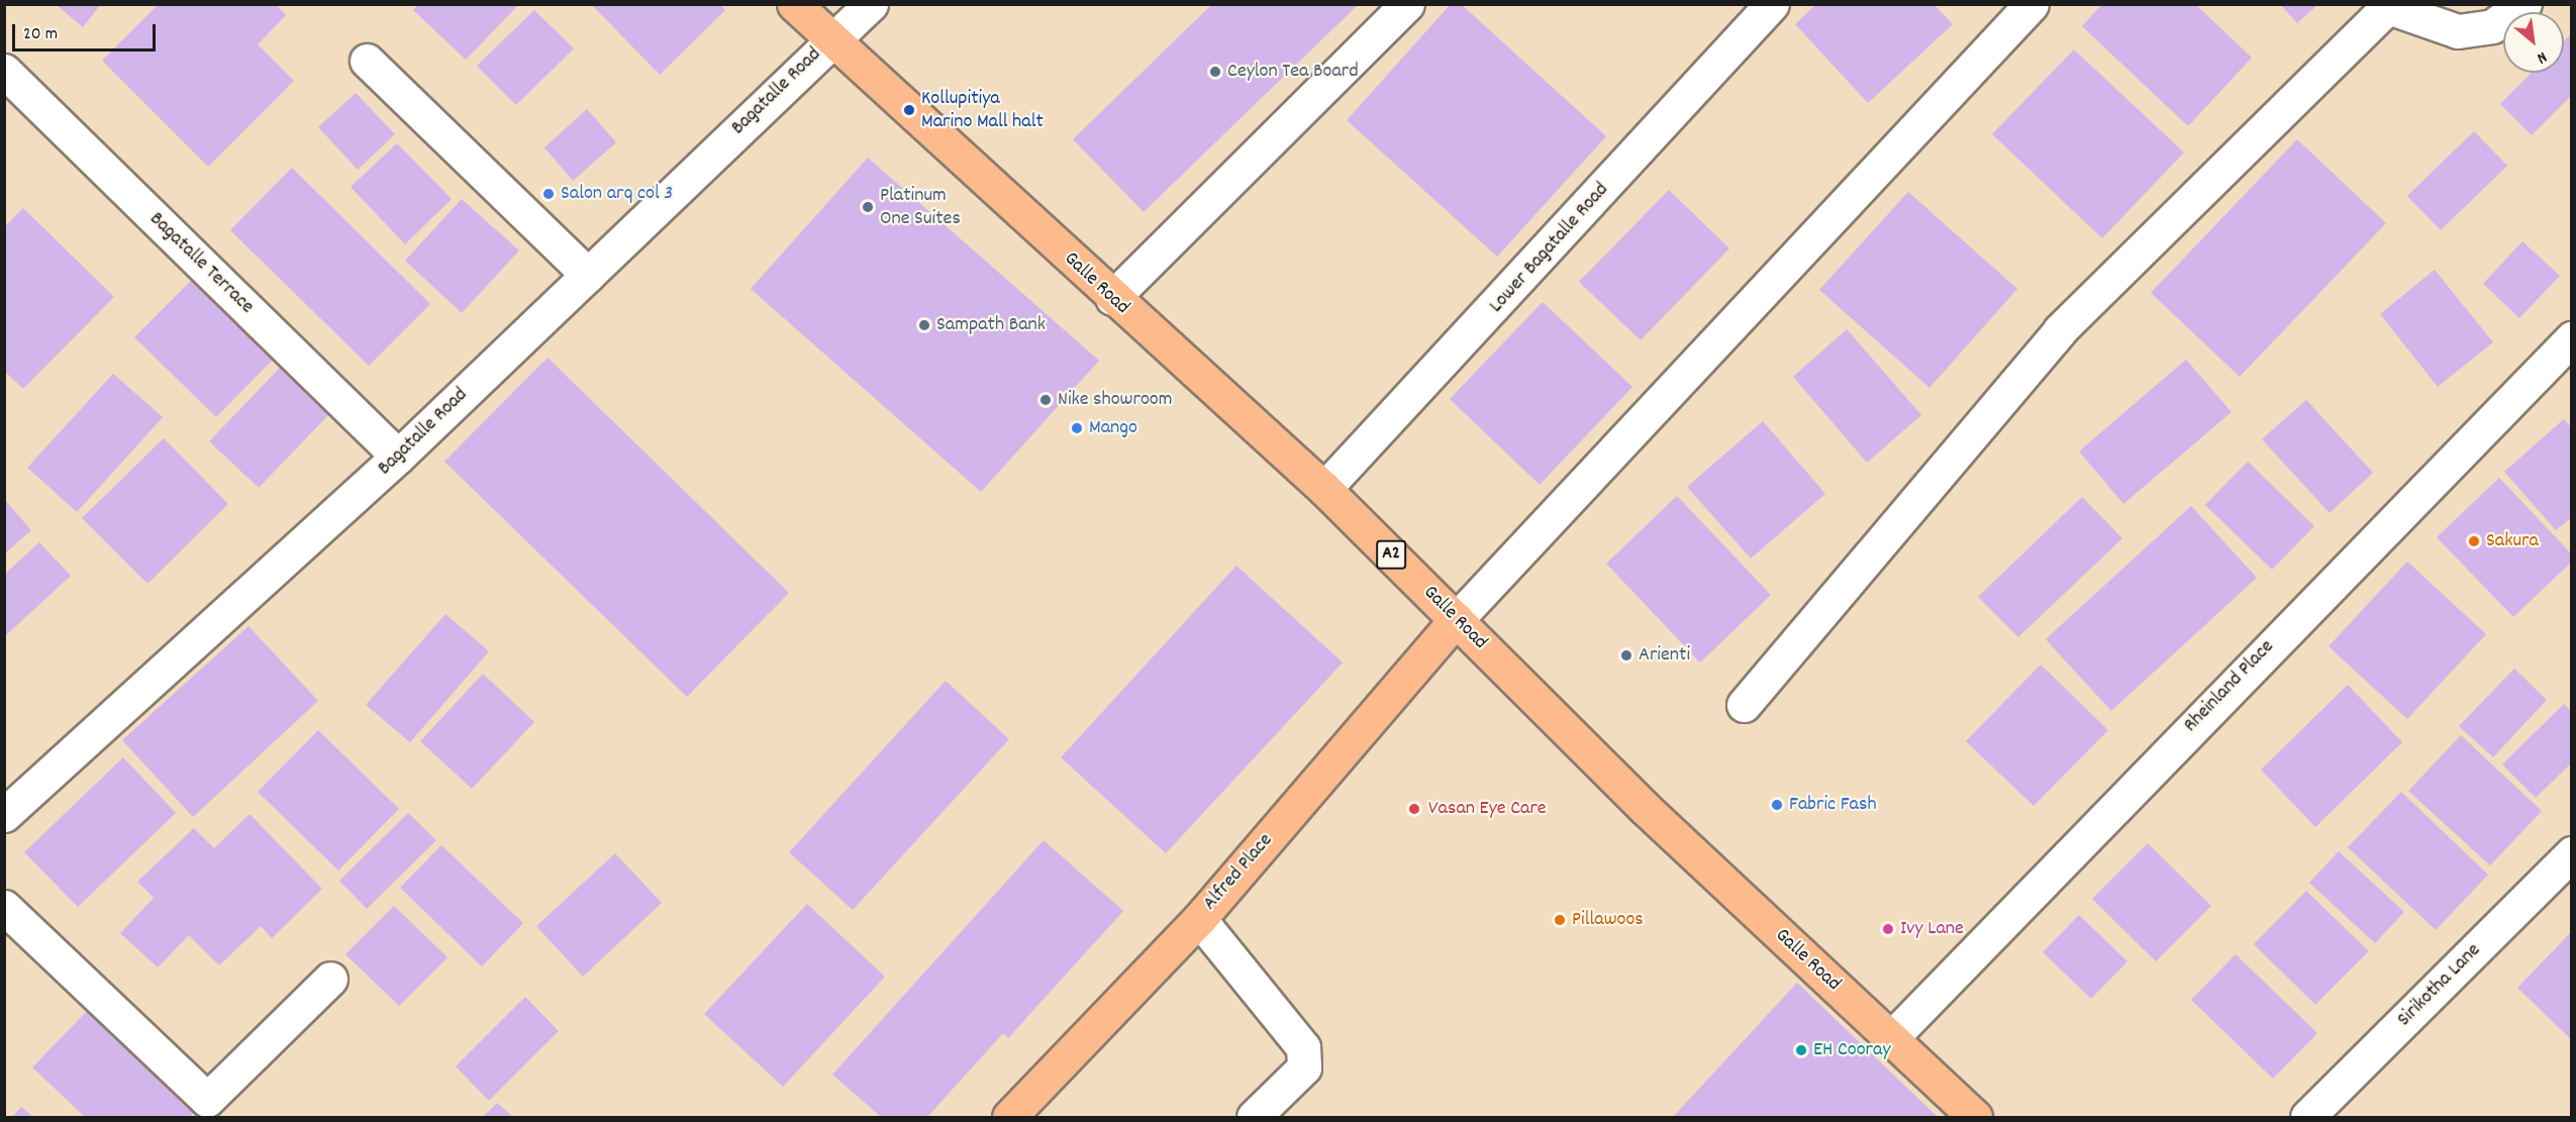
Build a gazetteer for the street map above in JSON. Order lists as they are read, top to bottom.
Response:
{
  "streets": {
    "main road": ["Galle Road", "A2", "Alfred Place"],
    "street": [
      "Bagatalle Road",
      "Lower Bagatalle Road",
      "Bagatalle Terrace",
      "Rheinland Place",
      "Sirikotha Lane"
    ]
  },
  "crossings": [
    ["Bagatalle Road", "Bagatalle Terrace"],
    ["Bagatalle Road", "Galle Road"],
    ["Lower Bagatalle Road", "Galle Road"],
    ["Galle Road", "Rheinland Place"],
    ["Galle Road", "Alfred Place"]
  ],
  "places": [
    "Ceylon Tea Board",
    "Kollupitiya Marino Mall halt",
    "Salon arq col 3",
    "Platinum One Suites",
    "Sampath Bank",
    "Nike showroom",
    "Mango",
    "Sakura",
    "Arienti",
    "Fabric Fash",
    "Vasan Eye Care",
    "Pillawoos",
    "Ivy Lane",
    "EH Cooray"
  ],
  "scale_bar": "20 m",
  "north": "bottom right"
}
